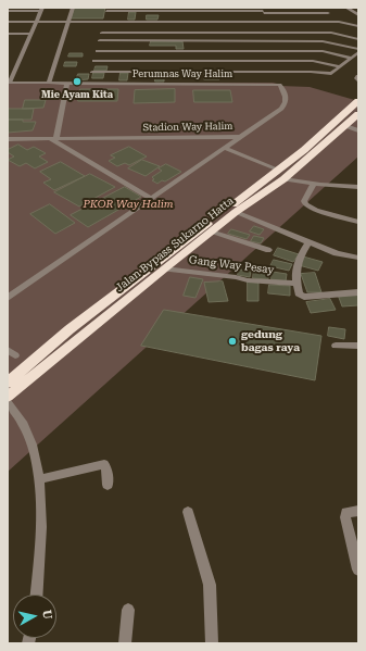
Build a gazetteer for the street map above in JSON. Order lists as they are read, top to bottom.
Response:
{
  "streets": {
    "highway": ["Jalan Bypass Sukarno Hatta"],
    "street": ["Perumnas Way Halim", "Stadion Way Halim", "Gang Way Pesay"]
  },
  "crossings": [
    ["Jalan Bypass Sukarno Hatta", "Gang Way Pesay"]
  ],
  "parks": ["PKOR Way Halim"],
  "places": ["Mie Ayam Kita", "gedung bagas raya"],
  "north": "right"
}
